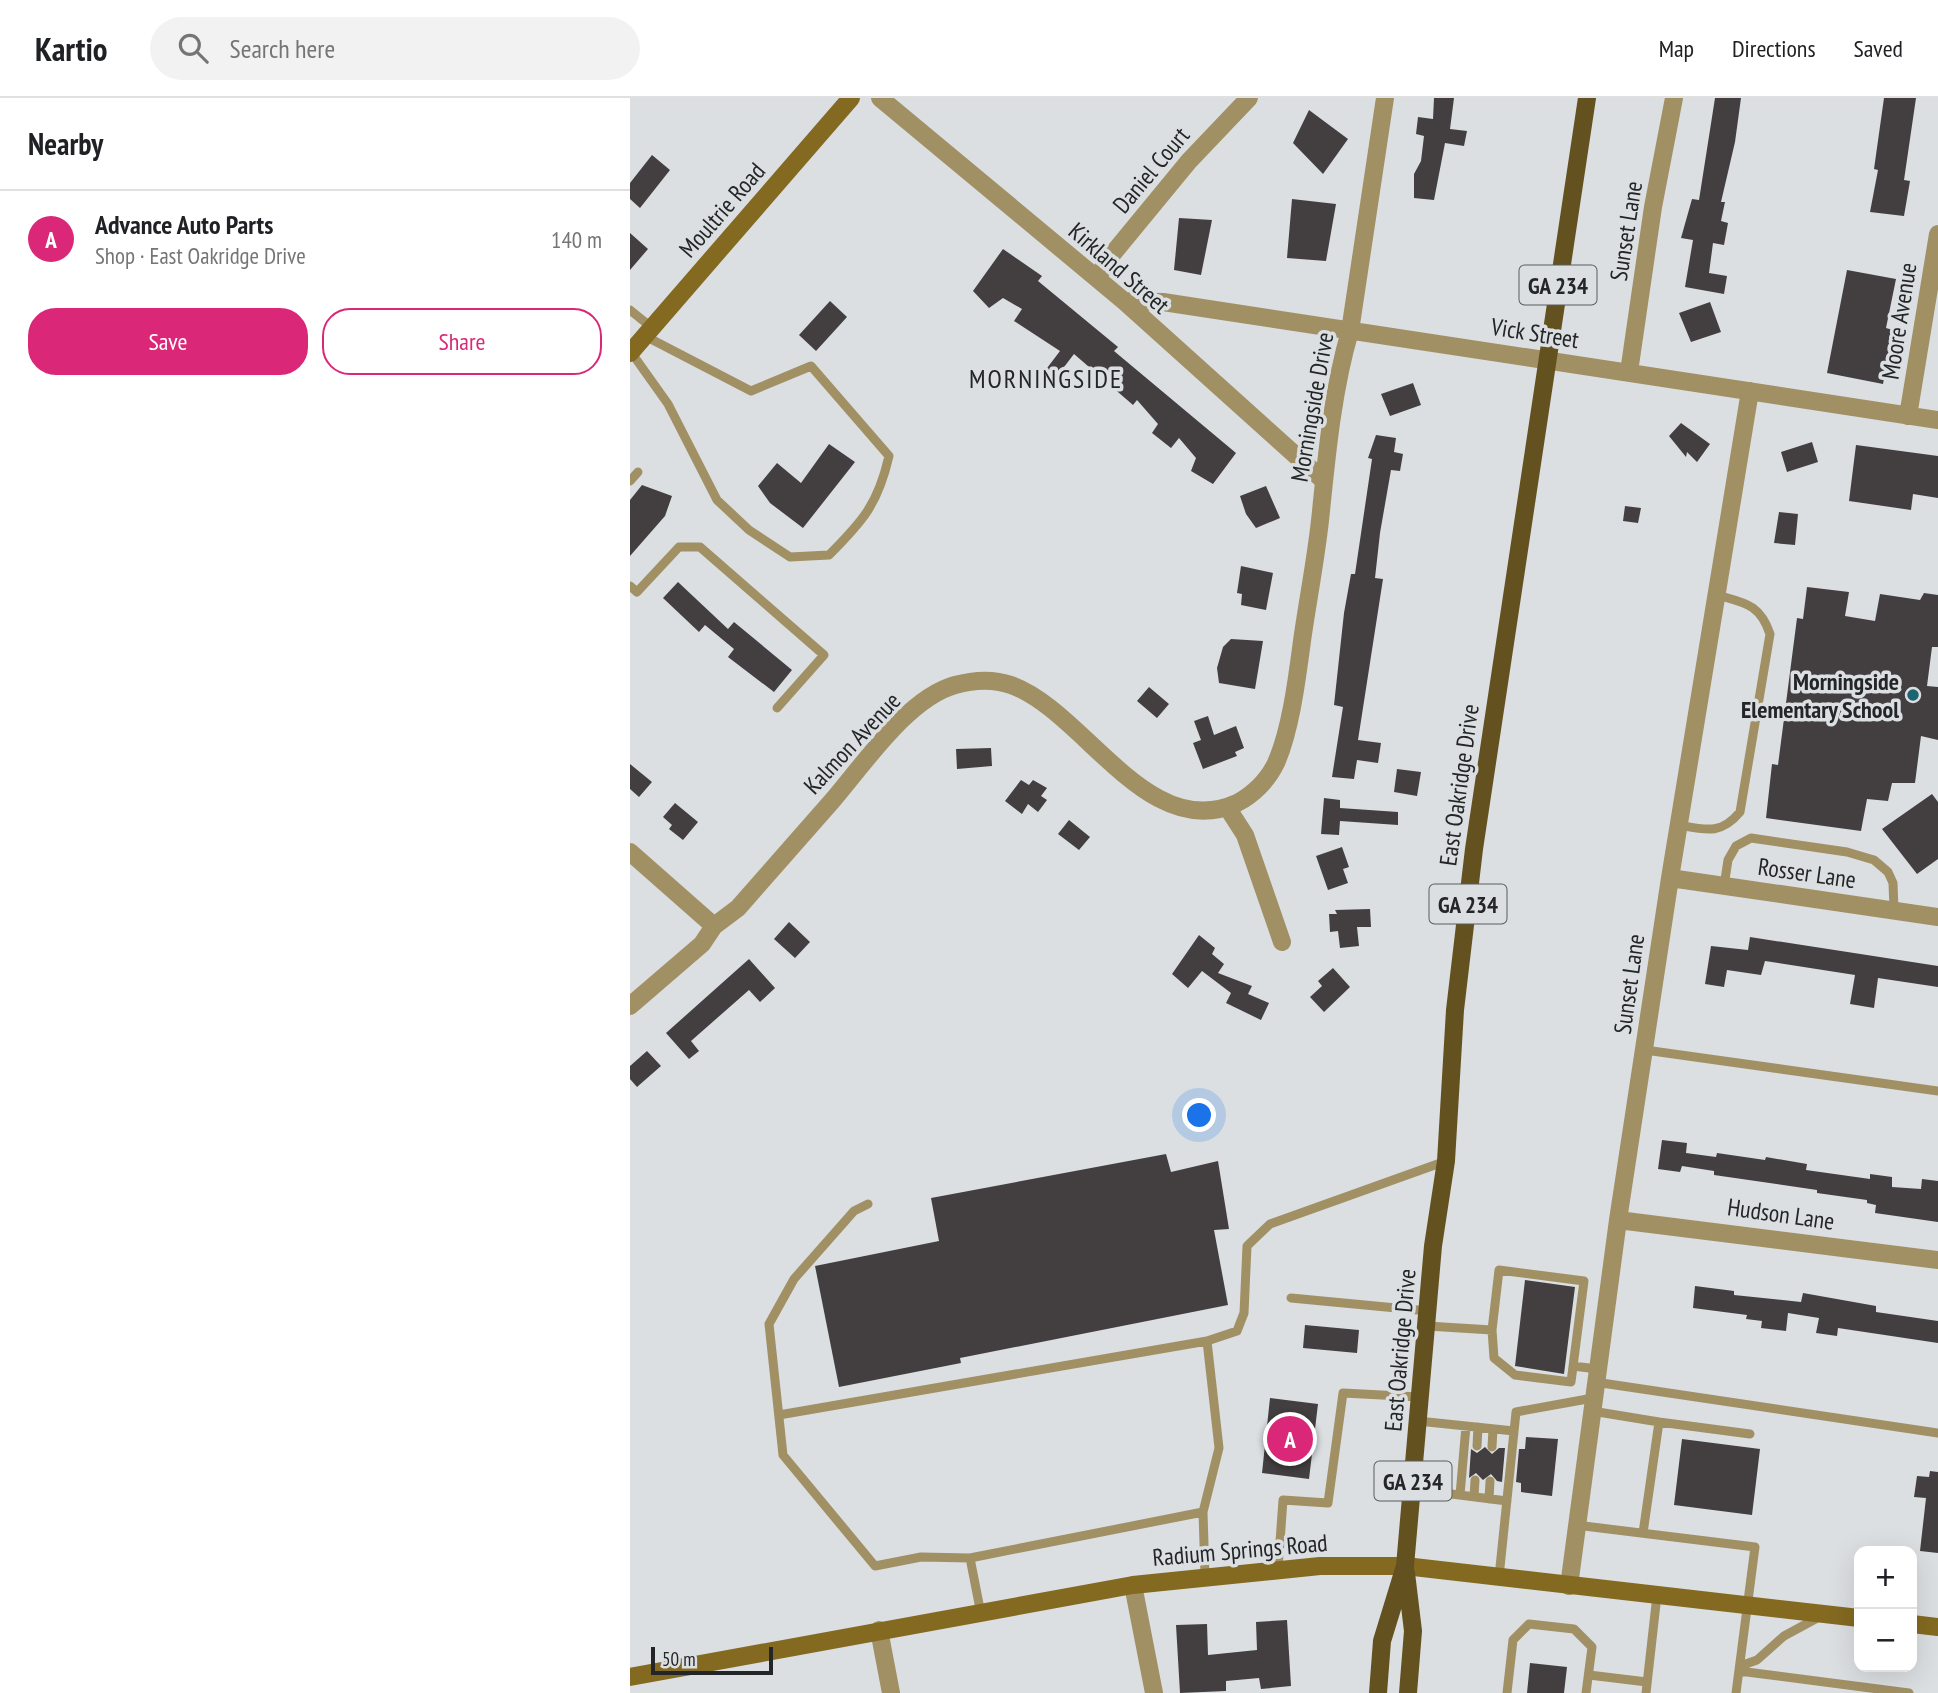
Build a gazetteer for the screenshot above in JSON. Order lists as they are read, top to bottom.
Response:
{
  "streets": {
    "main road": [
      "Moultrie Road",
      "GA 234",
      "East Oakridge Drive",
      "Radium Springs Road"
    ],
    "street": [
      "Daniel Court",
      "Sunset Lane",
      "Kirkland Street",
      "Moore Avenue",
      "Vick Street",
      "Morningside Drive",
      "Kalmon Avenue",
      "Rosser Lane",
      "Hudson Lane"
    ]
  },
  "crossings": [
    ["Daniel Court", "Kirkland Street"],
    ["Sunset Lane", "Vick Street"],
    ["Sunset Lane", "Rosser Lane"],
    ["Sunset Lane", "Hudson Lane"],
    ["Sunset Lane", "Radium Springs Road"],
    ["Kirkland Street", "Vick Street"],
    ["Kirkland Street", "Morningside Drive"],
    ["Moore Avenue", "Vick Street"],
    ["Vick Street", "Morningside Drive"],
    ["Vick Street", "East Oakridge Drive"],
    ["Morningside Drive", "Kalmon Avenue"],
    ["East Oakridge Drive", "Radium Springs Road"]
  ],
  "districts": ["MORNINGSIDE"],
  "places": ["Morningside Elementary School"],
  "scale_bar": "50 m",
  "page": {
    "header": "Kartio",
    "search": "Search here",
    "nav": ["Map", "Directions", "Saved"],
    "heading": "Nearby",
    "list": [
      {
        "mark": "A",
        "name": "Advance Auto Parts",
        "note": "Shop · East Oakridge Drive",
        "value": "140 m"
      }
    ],
    "buttons": ["Save", "Share"],
    "pins": "A",
    "map_buttons": ["+", "−"],
    "scale": "50 m"
  }
}
